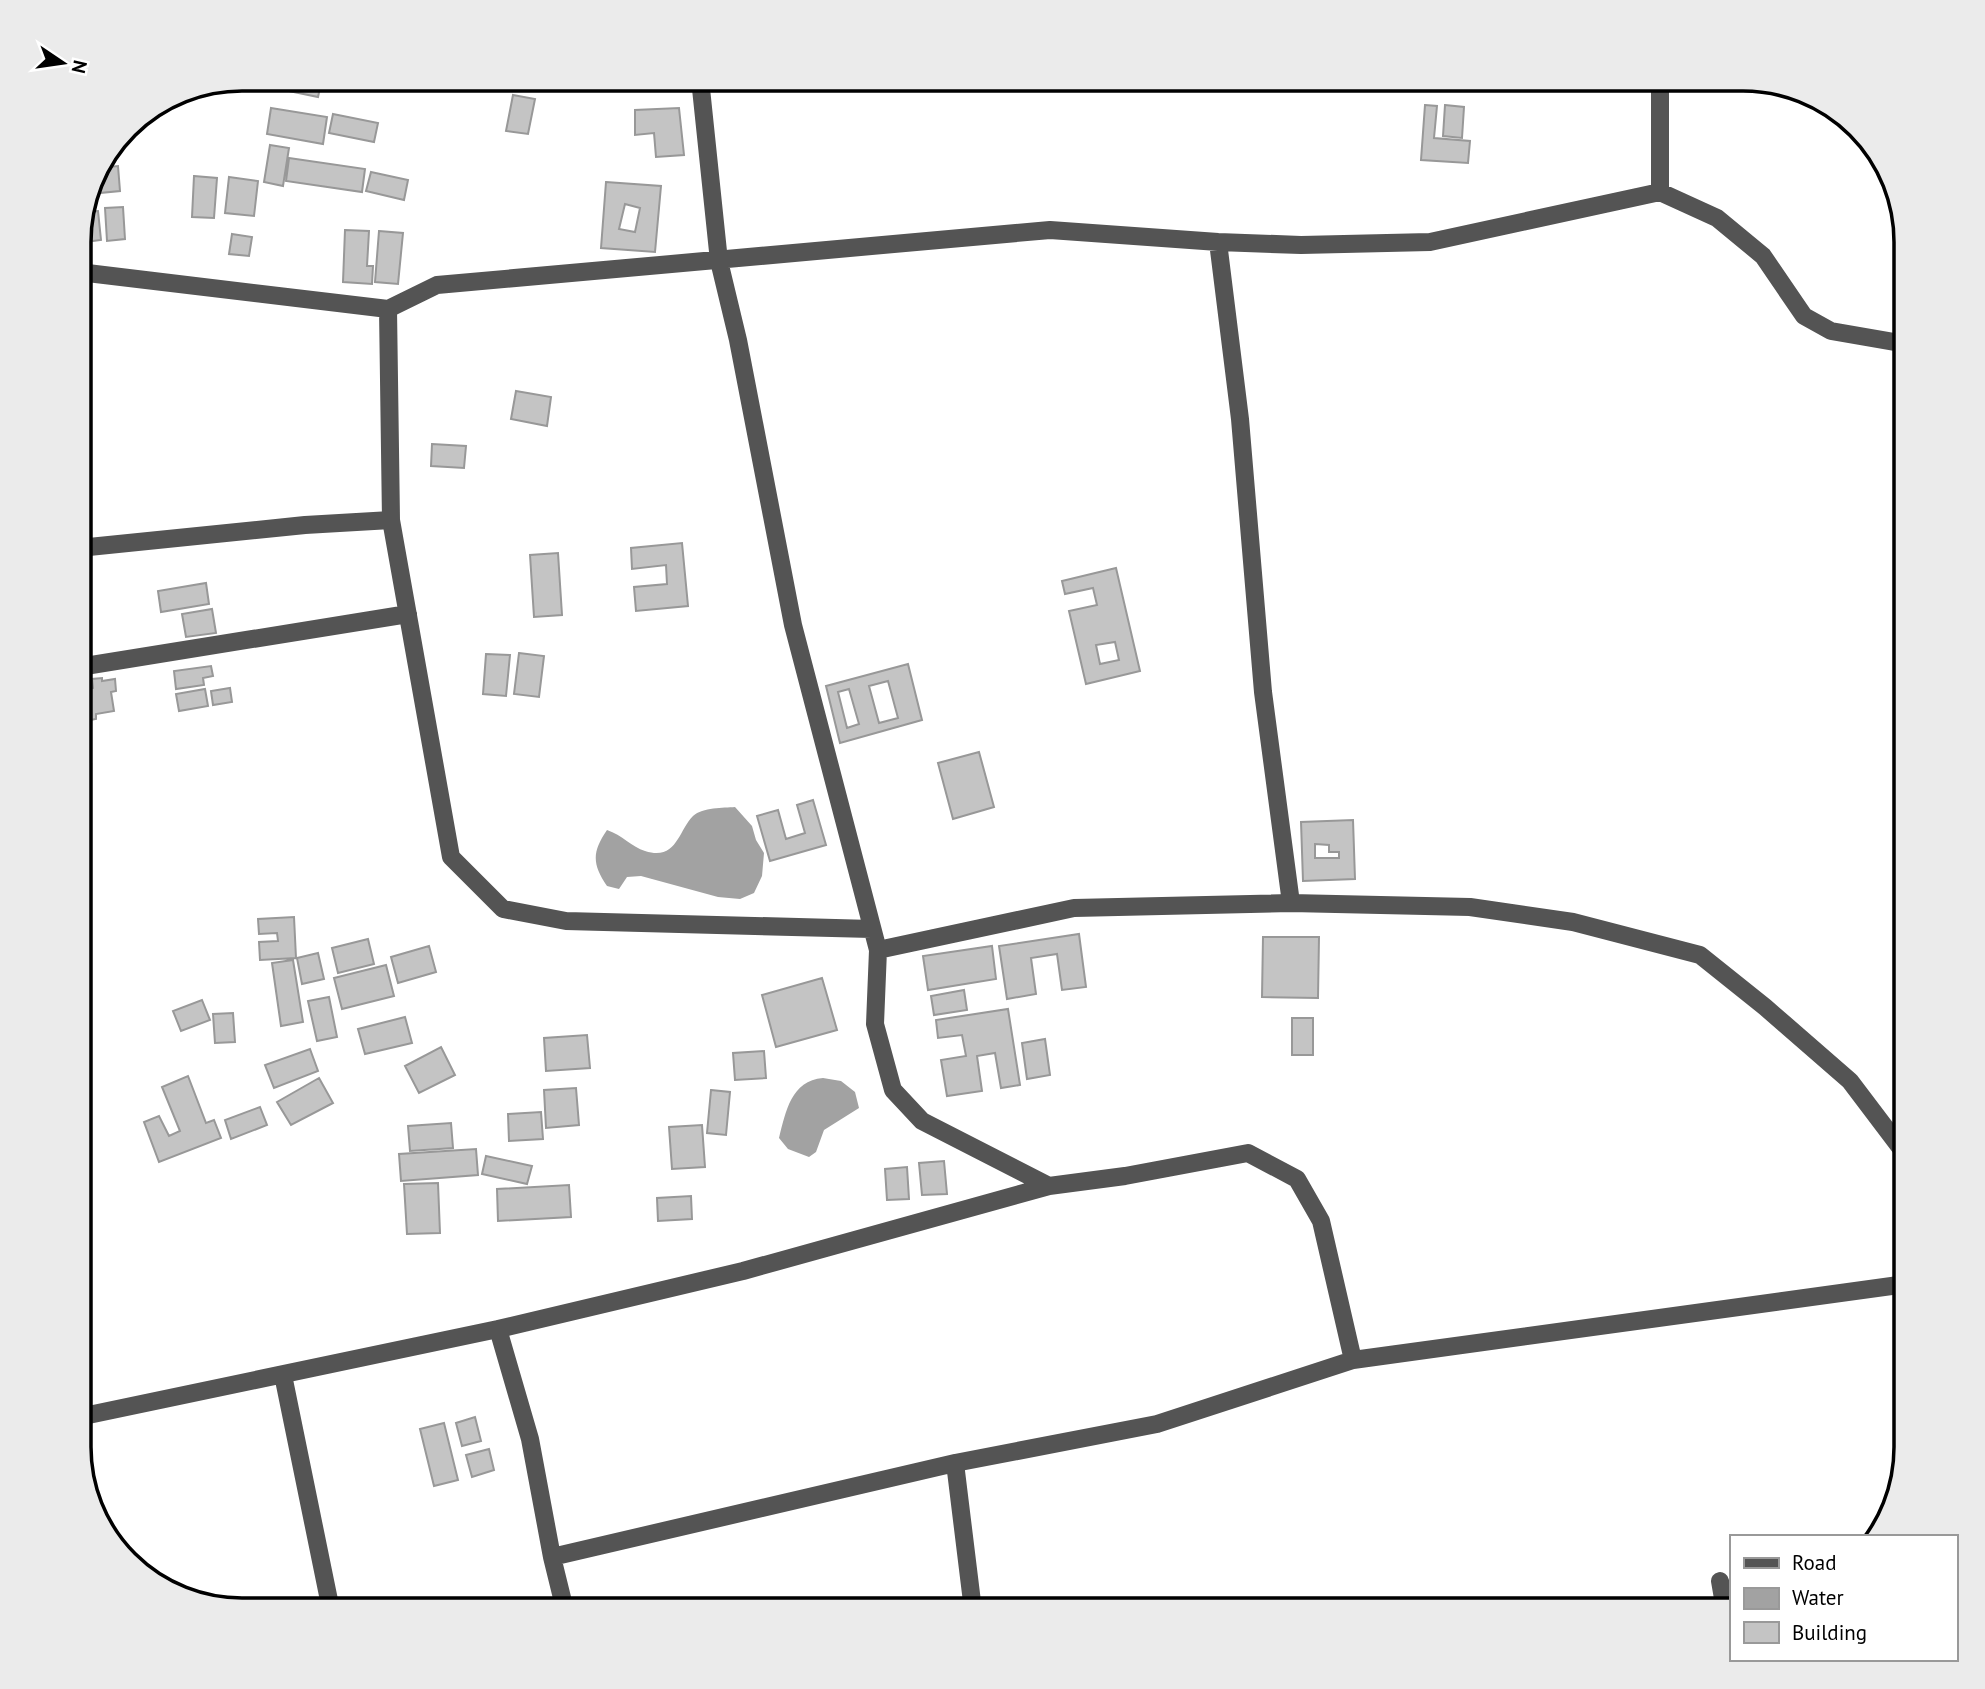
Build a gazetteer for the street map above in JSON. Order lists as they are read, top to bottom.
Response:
{
  "legend": ["Road", "Water", "Building"],
  "north": "right"
}
